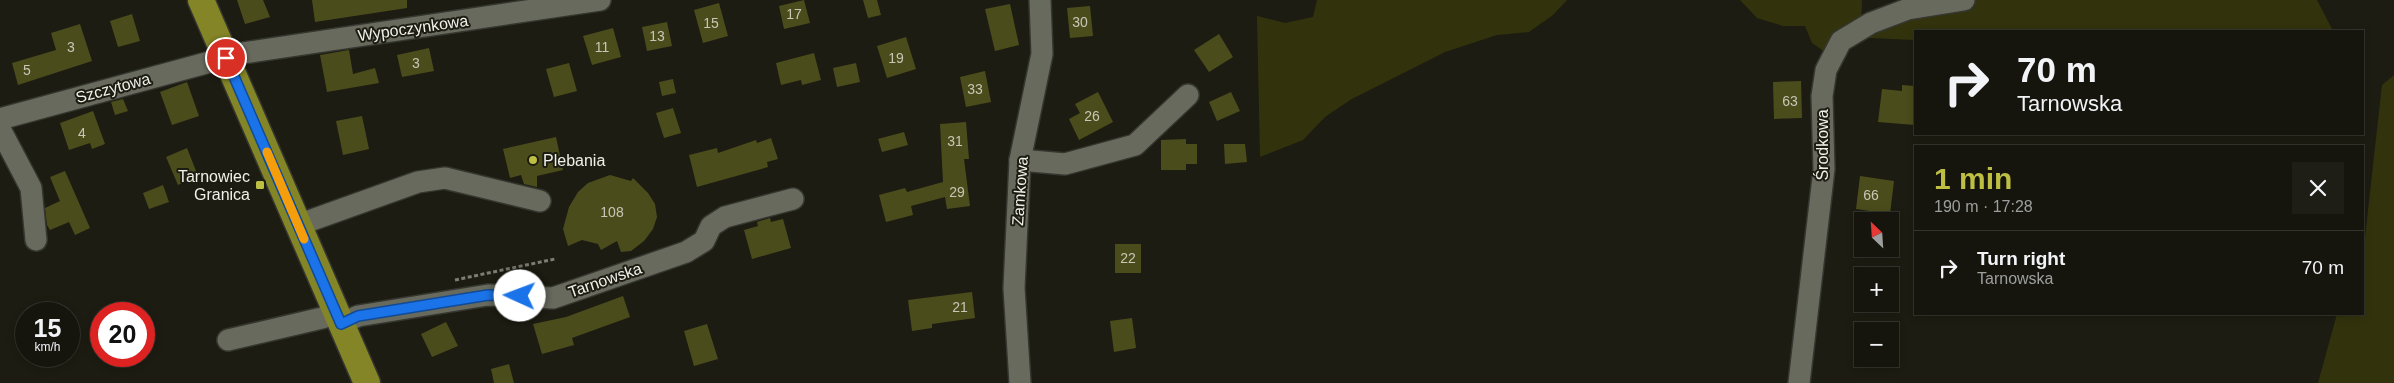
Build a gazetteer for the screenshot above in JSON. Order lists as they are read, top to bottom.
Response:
{
  "streets": {
    "street": [
      "Wypoczynkowa",
      "Szczytowa",
      "Środkowa",
      "Zamkowa",
      "Tarnowska"
    ]
  },
  "crossings": [
    ["Wypoczynkowa", "Szczytowa"]
  ],
  "places": {
    "other": ["Plebania"],
    "transit": ["Tarnowiec Granica"]
  },
  "house_numbers": [
    "17",
    "30",
    "15",
    "13",
    "3",
    "11",
    "19",
    "3",
    "5",
    "33",
    "63",
    "26",
    "4",
    "31",
    "29",
    "66",
    "108",
    "22",
    "21"
  ],
  "north": "top left",
  "page": {
    "turn": ["70 m", "Tarnowska"],
    "heading": ["1 min", "190 m · 17:28"],
    "map_buttons": ["+", "−"],
    "list": [
      {
        "name": "Turn right",
        "note": "Tarnowska",
        "value": "70 m"
      }
    ],
    "speed": "15 km/h",
    "limit": "20"
  }
}
